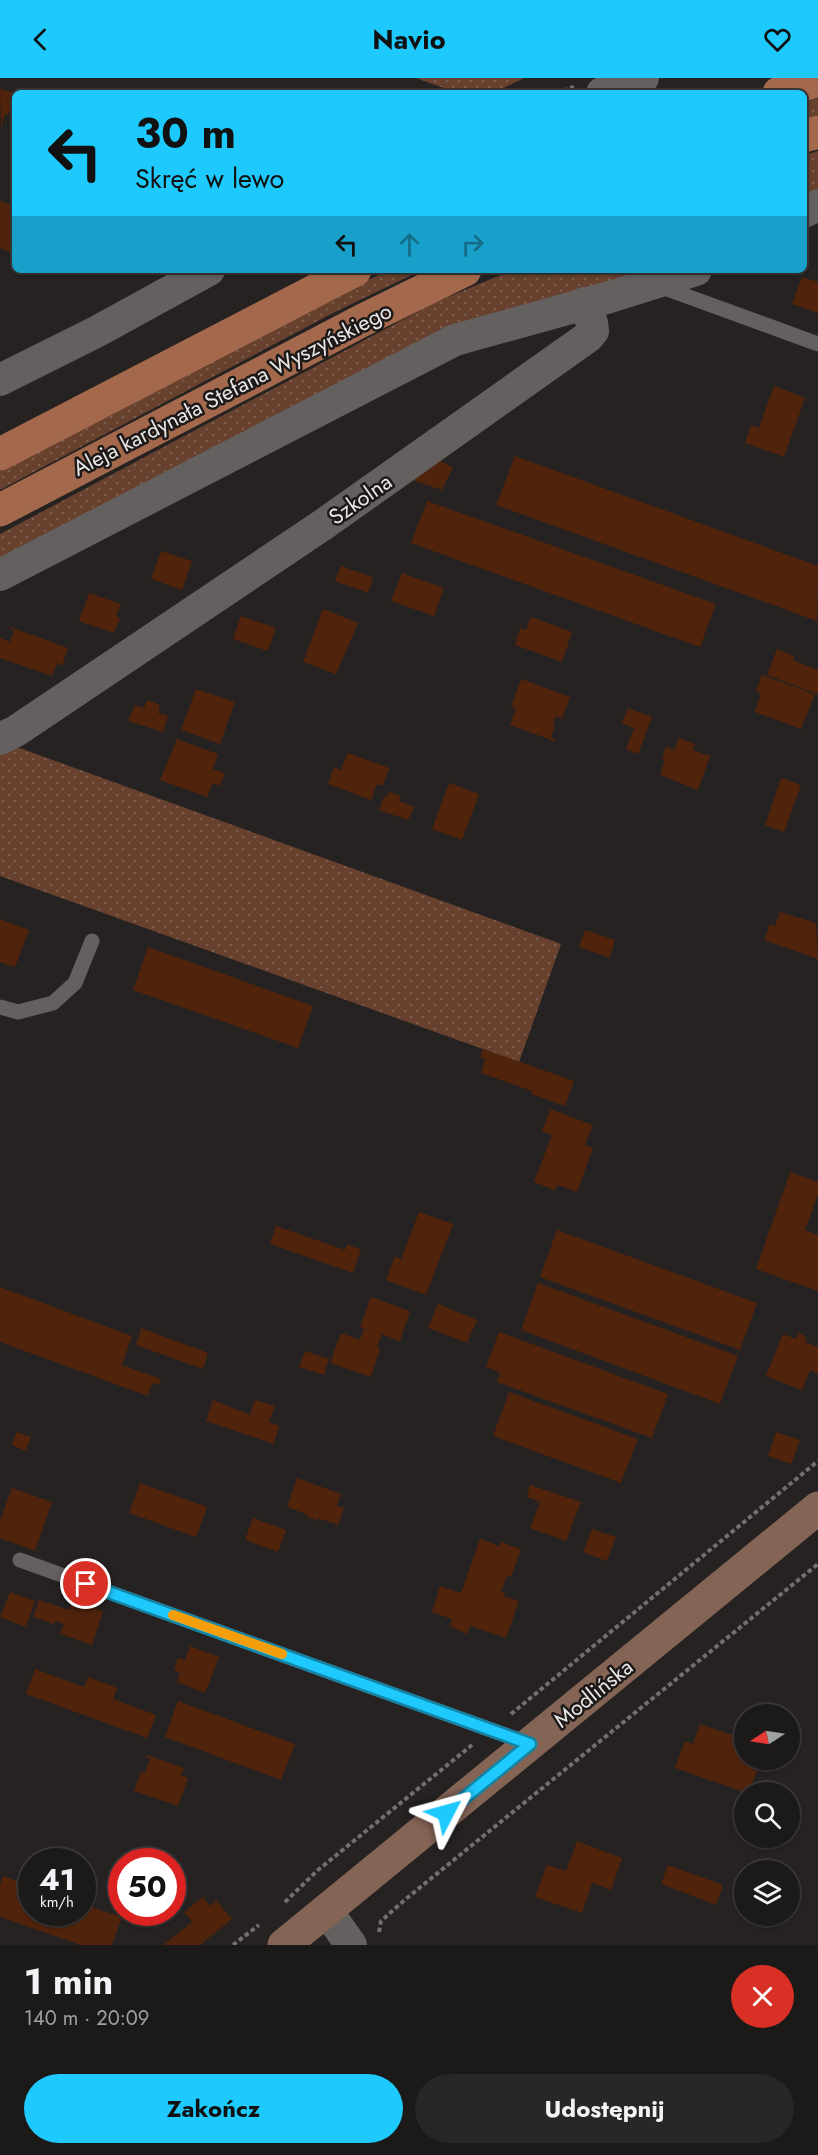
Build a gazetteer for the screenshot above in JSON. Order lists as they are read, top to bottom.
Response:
{
  "streets": {
    "main road": ["Aleja kardynała Stefana Wyszyńskiego", "Modlińska"],
    "street": ["Szkolna"]
  },
  "north": "left",
  "page": {
    "header": "Navio",
    "turn": ["30 m", "Skręć w lewo"],
    "speed": "41 km/h",
    "limit": "50",
    "heading": ["1 min", "140 m · 20:09"],
    "buttons": ["Zakończ", "Udostępnij"]
  }
}
